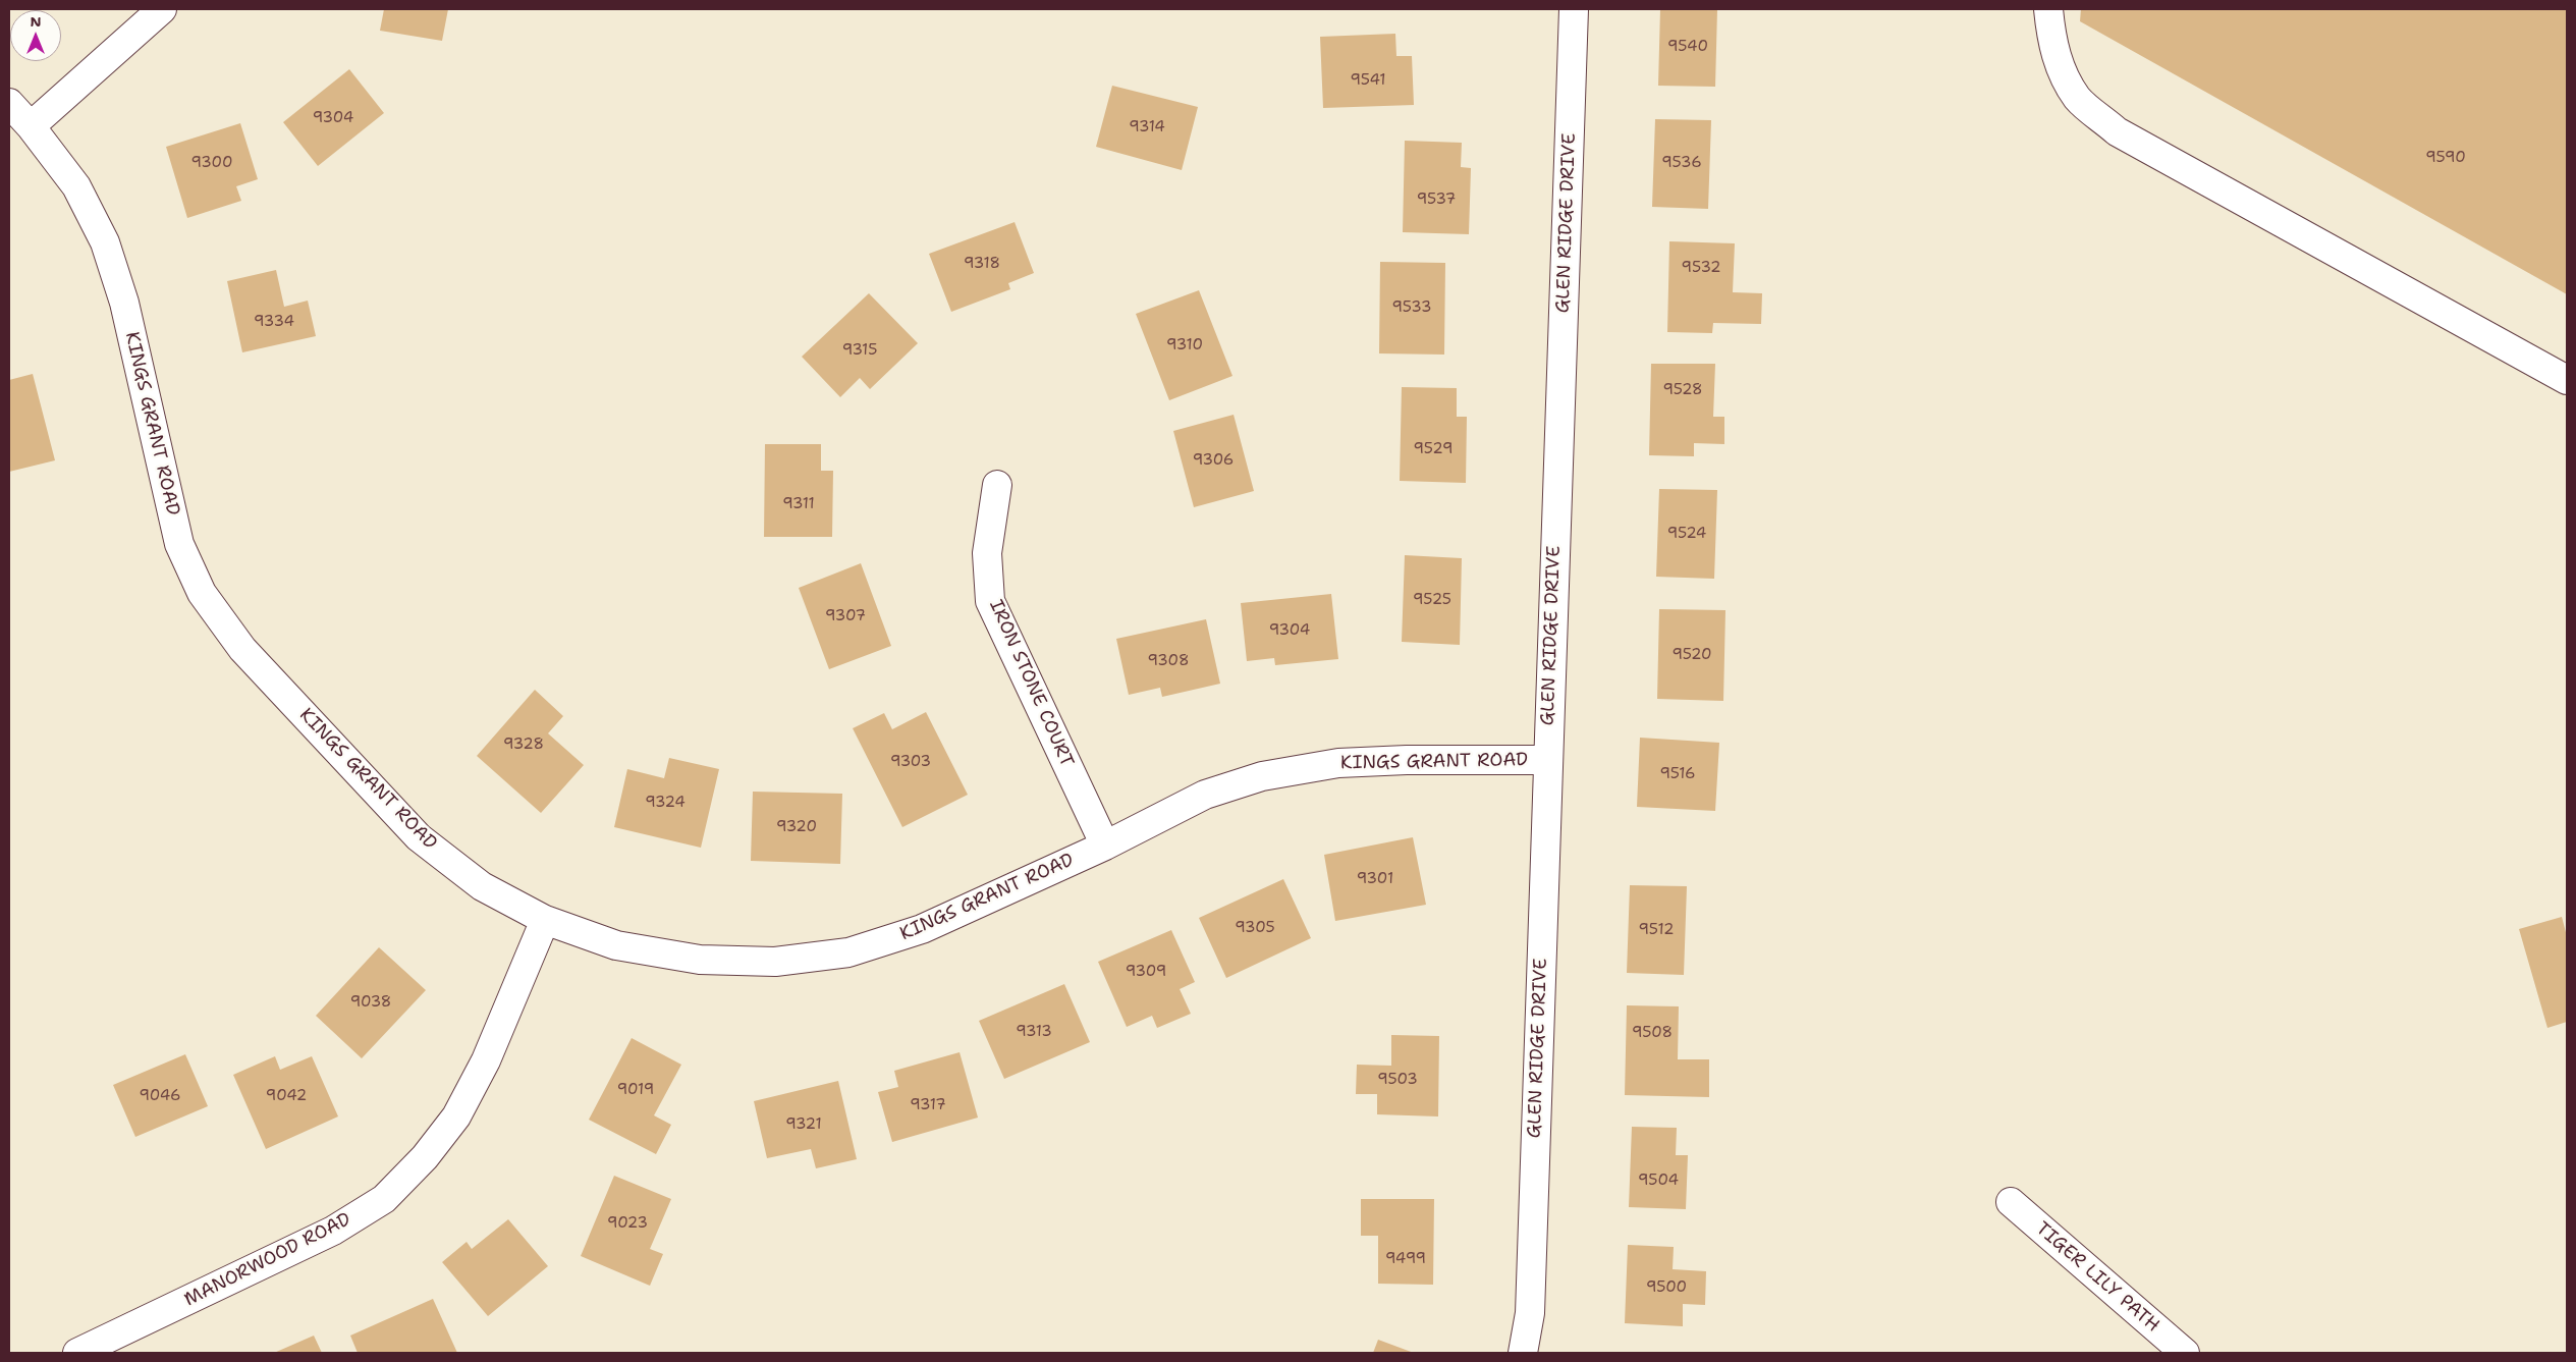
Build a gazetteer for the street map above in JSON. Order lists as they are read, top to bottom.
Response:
{
  "streets": {
    "street": [
      "GLEN RIDGE DRIVE",
      "KINGS GRANT ROAD",
      "IRON STONE COURT",
      "MANORWOOD ROAD",
      "TIGER LILY PATH"
    ]
  },
  "crossings": [
    ["GLEN RIDGE DRIVE", "KINGS GRANT ROAD"],
    ["KINGS GRANT ROAD", "IRON STONE COURT"],
    ["KINGS GRANT ROAD", "MANORWOOD ROAD"]
  ],
  "house_numbers": [
    "9540",
    "9541",
    "9304",
    "9314",
    "9590",
    "9300",
    "9536",
    "9537",
    "9318",
    "9532",
    "9533",
    "9334",
    "9310",
    "9315",
    "9528",
    "9529",
    "9306",
    "9311",
    "9524",
    "9525",
    "9307",
    "9304",
    "9520",
    "9308",
    "9328",
    "9303",
    "9516",
    "9324",
    "9320",
    "9301",
    "9305",
    "9512",
    "9309",
    "9038",
    "9313",
    "9508",
    "9503",
    "9019",
    "9046",
    "9042",
    "9317",
    "9321",
    "9504",
    "9023",
    "9499",
    "9500"
  ],
  "north": "top"
}
